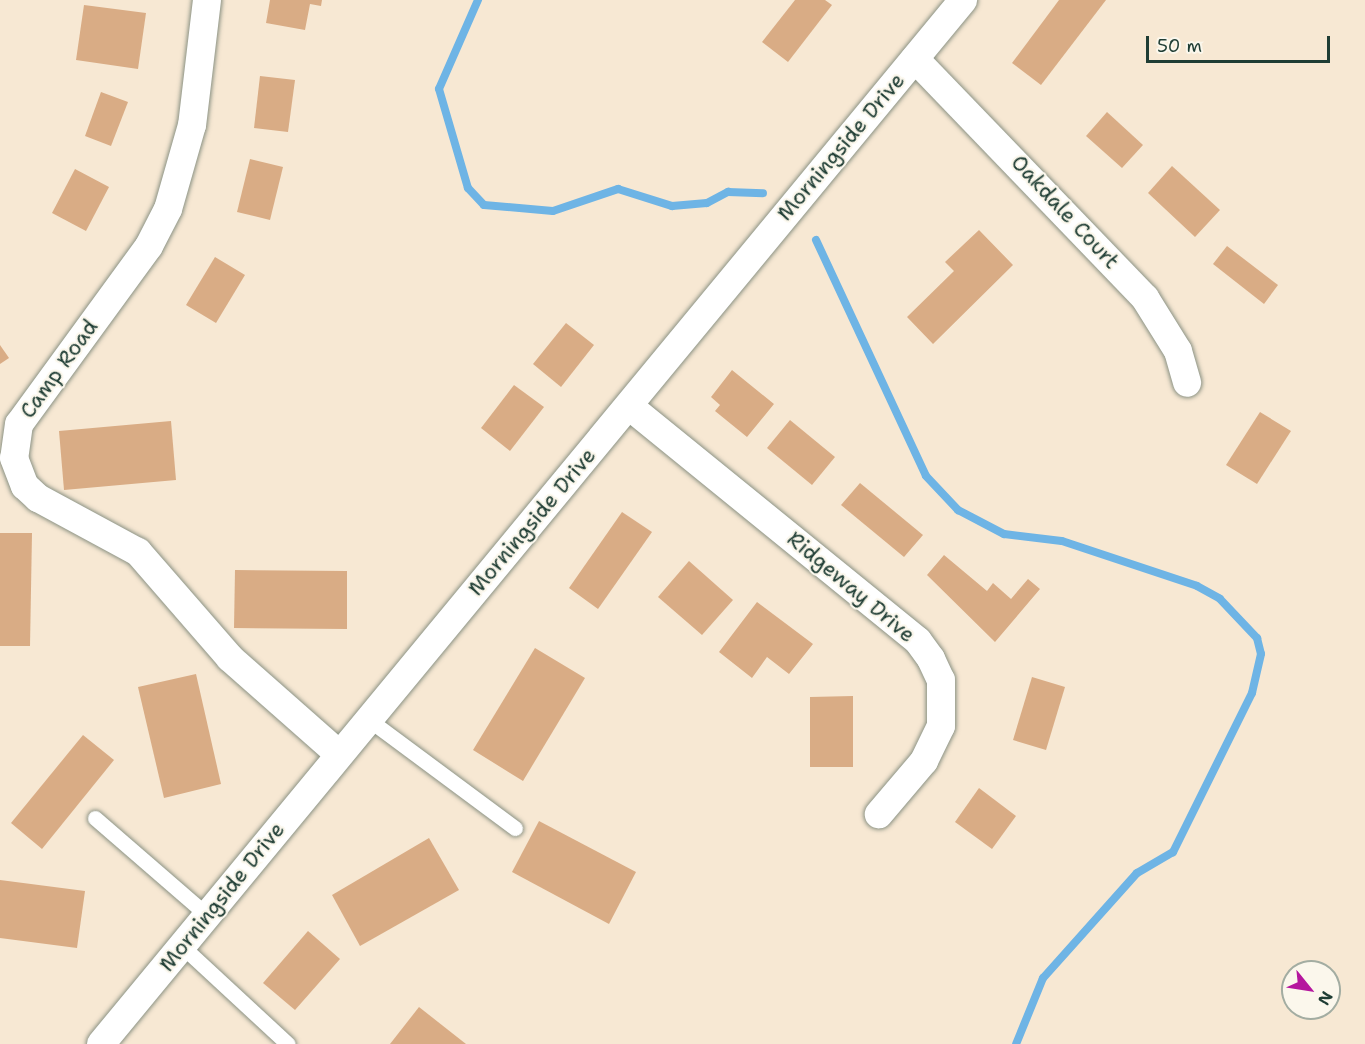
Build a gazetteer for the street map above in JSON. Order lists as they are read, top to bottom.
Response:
{
  "streets": {
    "street": [
      "Morningside Drive",
      "Oakdale Court",
      "Camp Road",
      "Ridgeway Drive"
    ]
  },
  "crossings": [
    ["Morningside Drive", "Oakdale Court"],
    ["Morningside Drive", "Camp Road"],
    ["Morningside Drive", "Ridgeway Drive"]
  ],
  "scale_bar": "50 m",
  "north": "bottom right"
}
